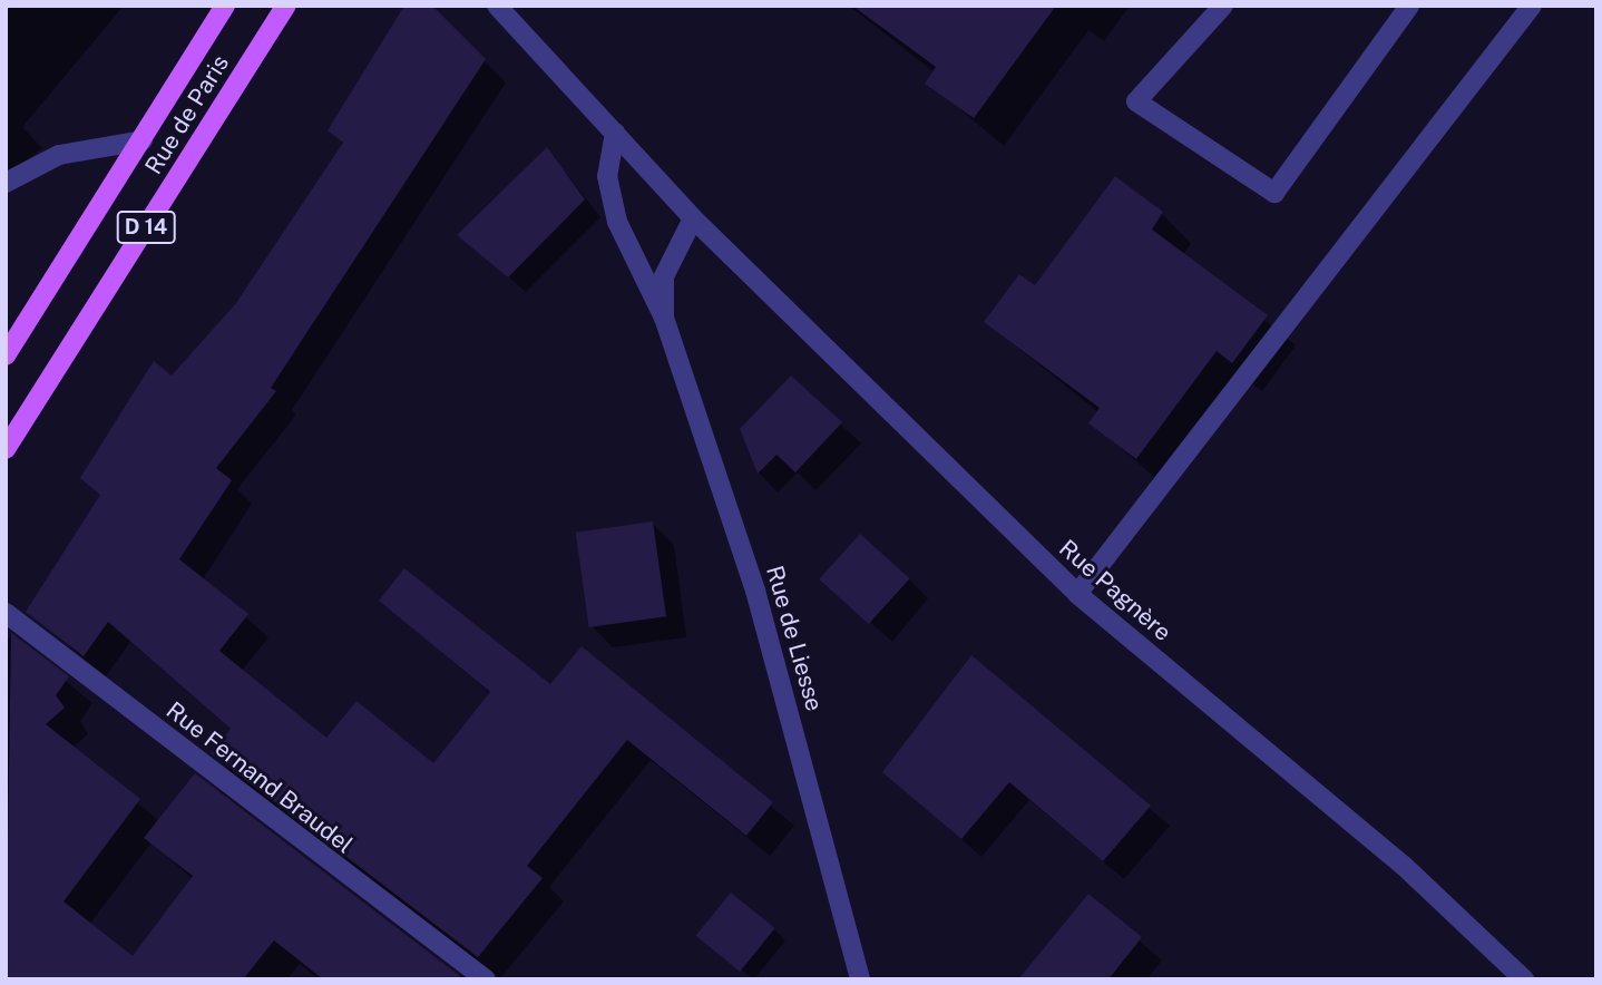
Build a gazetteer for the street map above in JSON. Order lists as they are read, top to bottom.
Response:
{
  "streets": {
    "main road": ["Rue de Paris", "D 14"],
    "street": ["Rue Pagnère", "Rue de Liesse", "Rue Fernand Braudel"]
  }
}
